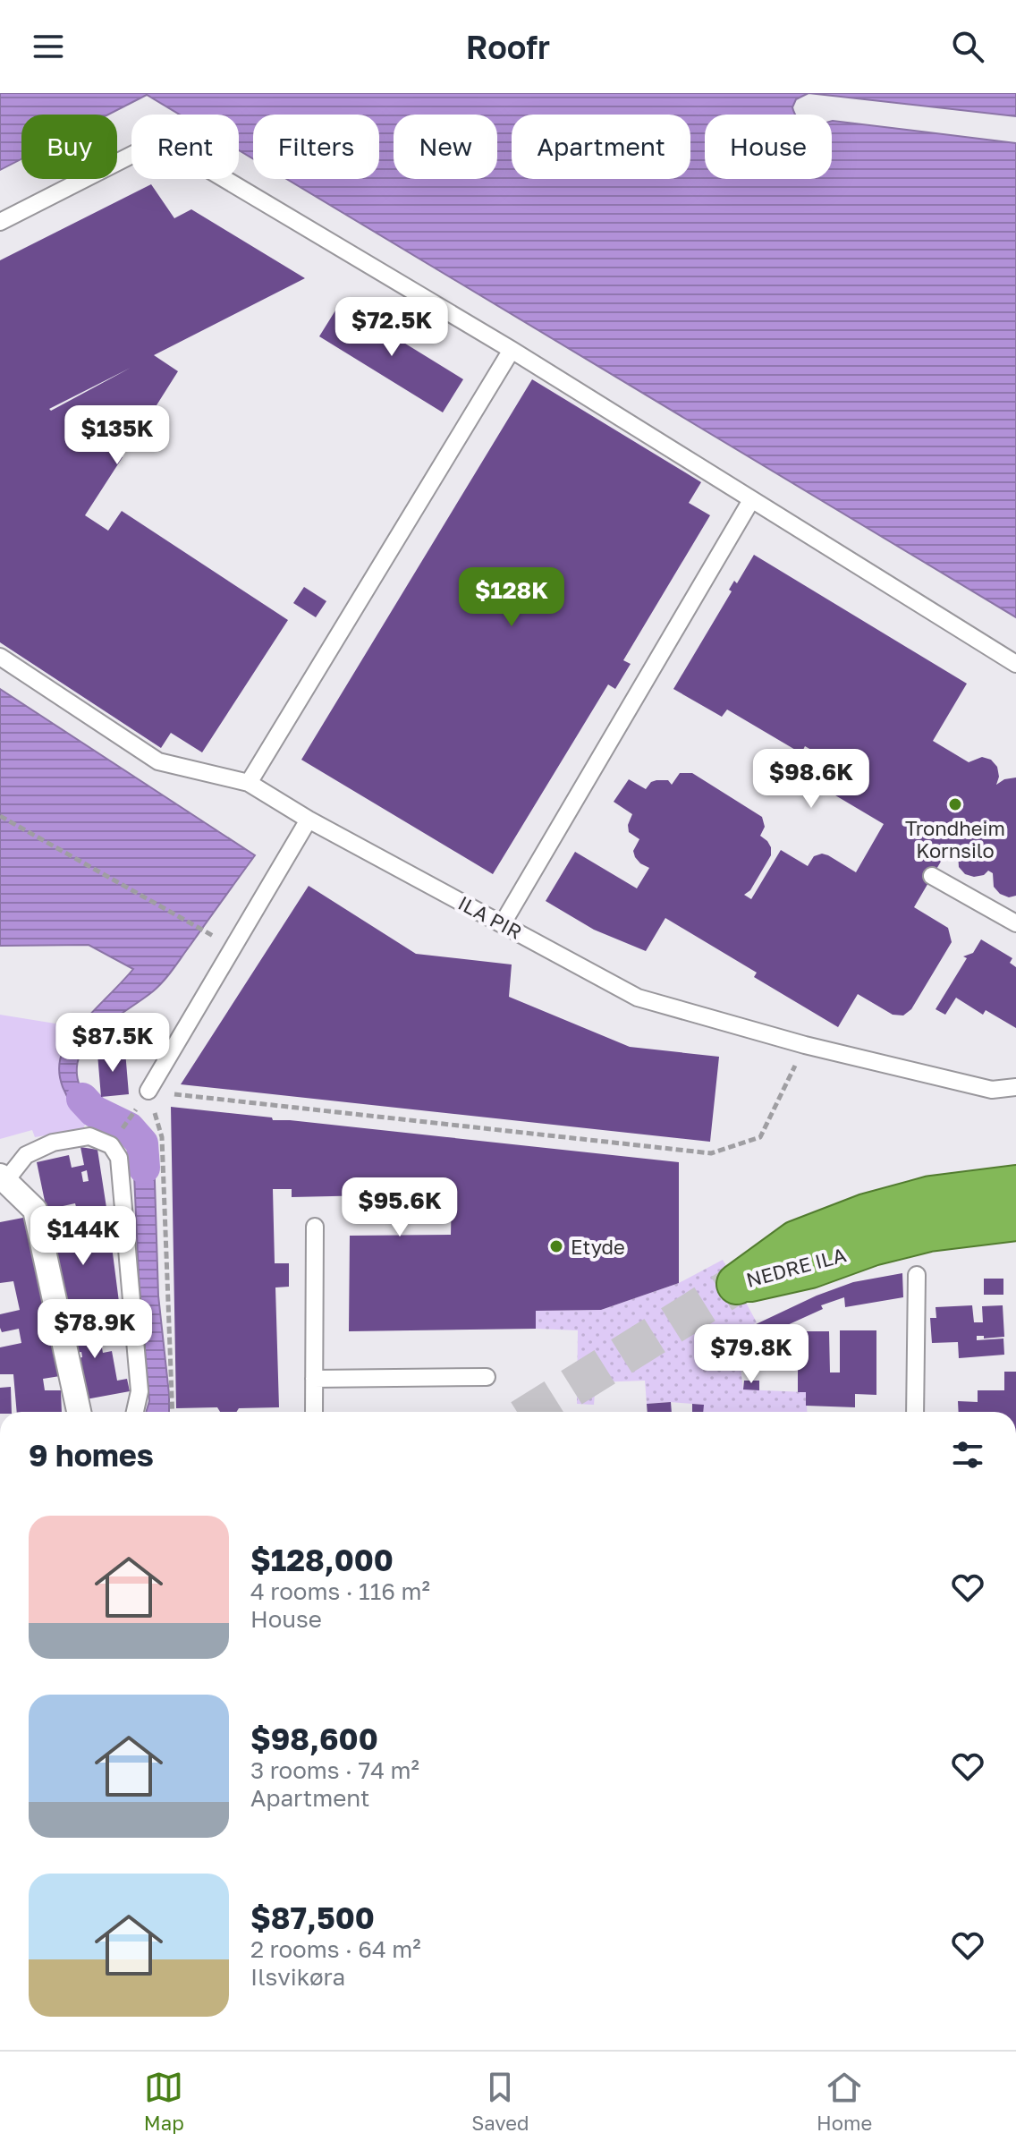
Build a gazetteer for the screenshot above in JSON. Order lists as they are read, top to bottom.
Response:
{
  "streets": {
    "highway": ["NEDRE ILA"],
    "lane": ["ILA PIR"]
  },
  "places": ["Trondheim Kornsilo", "Etyde"],
  "page": {
    "header": "Roofr",
    "chip": [
      "Buy",
      "Rent",
      "Filters",
      "New",
      "Apartment",
      "House"
    ],
    "price": [
      "$72.5K",
      "$135K",
      "$128K",
      "$98.6K",
      "$87.5K",
      "$95.6K",
      "$144K",
      "$78.9K",
      "$79.8K"
    ],
    "heading": "9 homes",
    "list": [
      {
        "name": "$128,000",
        "note": "4 rooms · 116 m² · House"
      },
      {
        "name": "$98,600",
        "note": "3 rooms · 74 m² · Apartment"
      },
      {
        "name": "$87,500",
        "note": "2 rooms · 64 m² · Ilsvikøra"
      }
    ],
    "tabs": ["Map", "Saved", "Home"]
  }
}
